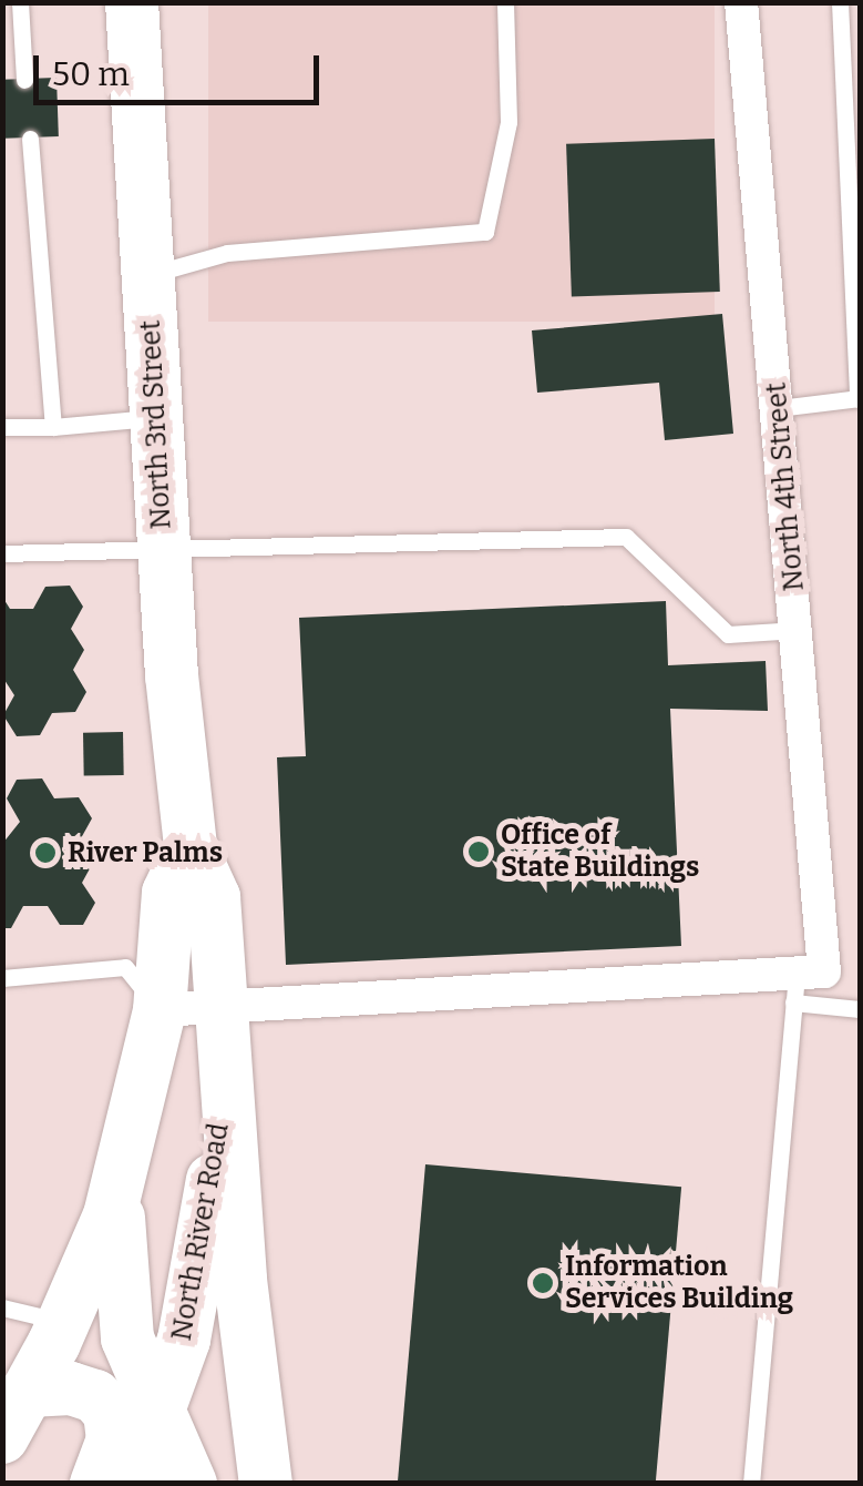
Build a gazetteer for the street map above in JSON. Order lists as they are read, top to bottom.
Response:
{
  "streets": {
    "main road": ["North 3rd Street", "North River Road"],
    "street": ["North 4th Street"]
  },
  "crossings": [
    ["North 3rd Street", "North River Road"]
  ],
  "places": ["Office of State Buildings", "River Palms", "Information Services Building"],
  "scale_bar": "50 m"
}
